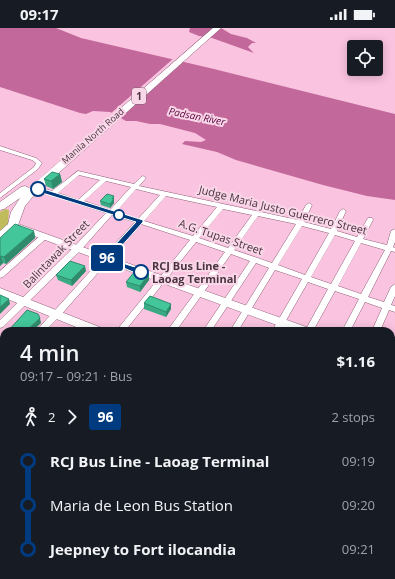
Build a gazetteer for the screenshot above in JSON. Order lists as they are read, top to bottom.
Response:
{
  "streets": {
    "highway": ["1", "Manila North Road"],
    "street": ["Judge Maria Justo Guerrero Street", "A.G. Tupas Street", "Balintawak Street"]
  },
  "crossings": [
    ["Judge Maria Justo Guerrero Street", "A.G. Tupas Street"],
    ["Judge Maria Justo Guerrero Street", "Balintawak Street"],
    ["A.G. Tupas Street", "Balintawak Street"]
  ],
  "water": ["Padsan River"],
  "places": ["RCJ Bus Line - Laoag Terminal"],
  "lines": ["bus line 96"],
  "page": {
    "status": "09:17",
    "on_map": "96",
    "heading": ["4 min", "09:17 – 09:21 · Bus", "$1.16"],
    "legs": ["2", "96", "2 stops"],
    "list": [
      {
        "name": "RCJ Bus Line - Laoag Terminal",
        "value": "09:19"
      },
      {
        "name": "Maria de Leon Bus Station",
        "value": "09:20"
      },
      {
        "name": "Jeepney to Fort ilocandia",
        "value": "09:21"
      }
    ]
  }
}
